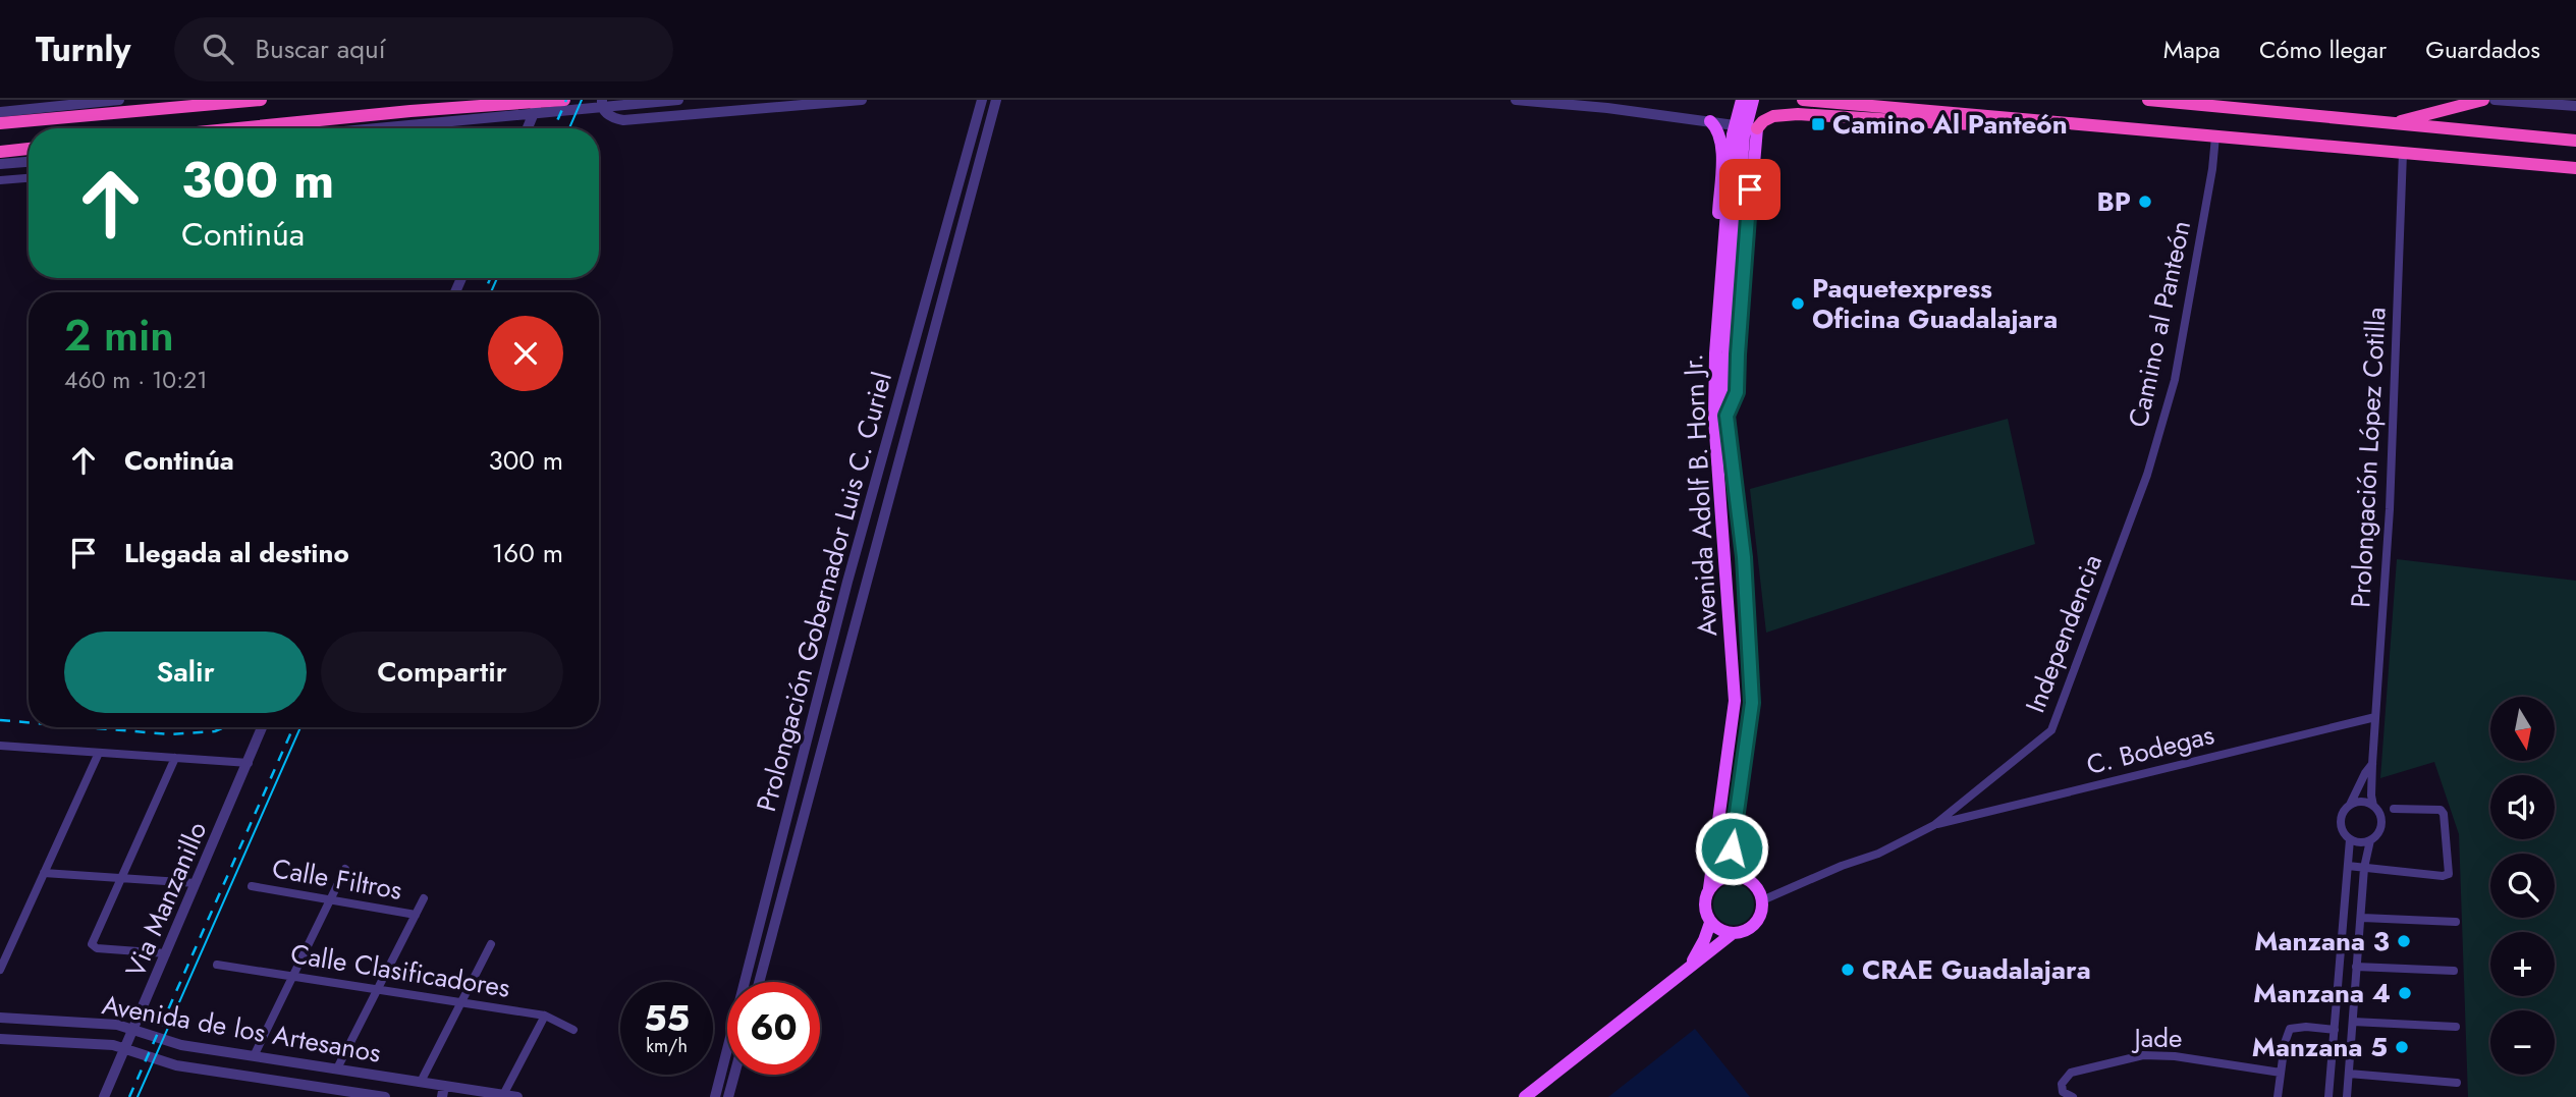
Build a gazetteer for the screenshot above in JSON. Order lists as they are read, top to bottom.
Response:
{
  "streets": {
    "main road": ["Avenida Adolf B. Horn Jr."],
    "street": [
      "Camino al Panteón",
      "Prolongación López Cotilla",
      "Prolongación Gobernador Luis C. Curiel",
      "Independencia",
      "C. Bodegas",
      "Calle Filtros",
      "Via Manzanillo",
      "Calle Clasificadores",
      "Avenida de los Artesanos",
      "Jade"
    ]
  },
  "crossings": [
    ["Camino al Panteón", "Independencia"],
    ["Prolongación López Cotilla", "C. Bodegas"],
    ["Avenida Adolf B. Horn Jr.", "Independencia"],
    ["Independencia", "C. Bodegas"],
    ["Via Manzanillo", "Avenida de los Artesanos"]
  ],
  "places": {
    "transit": ["Camino Al Panteón"],
    "other": [
      "BP",
      "Paquetexpress Oficina Guadalajara",
      "Manzana 3",
      "CRAE Guadalajara",
      "Manzana 4",
      "Manzana 5"
    ]
  },
  "north": "bottom",
  "page": {
    "header": "Turnly",
    "search": "Buscar aquí",
    "nav": ["Mapa", "Cómo llegar", "Guardados"],
    "turn": ["300 m", "Continúa"],
    "heading": ["2 min", "460 m · 10:21"],
    "list": [
      {
        "name": "Continúa",
        "value": "300 m"
      },
      {
        "name": "Llegada al destino",
        "value": "160 m"
      }
    ],
    "buttons": ["Salir", "Compartir"],
    "map_buttons": ["+", "−"],
    "speed": "55 km/h",
    "limit": "60"
  }
}
